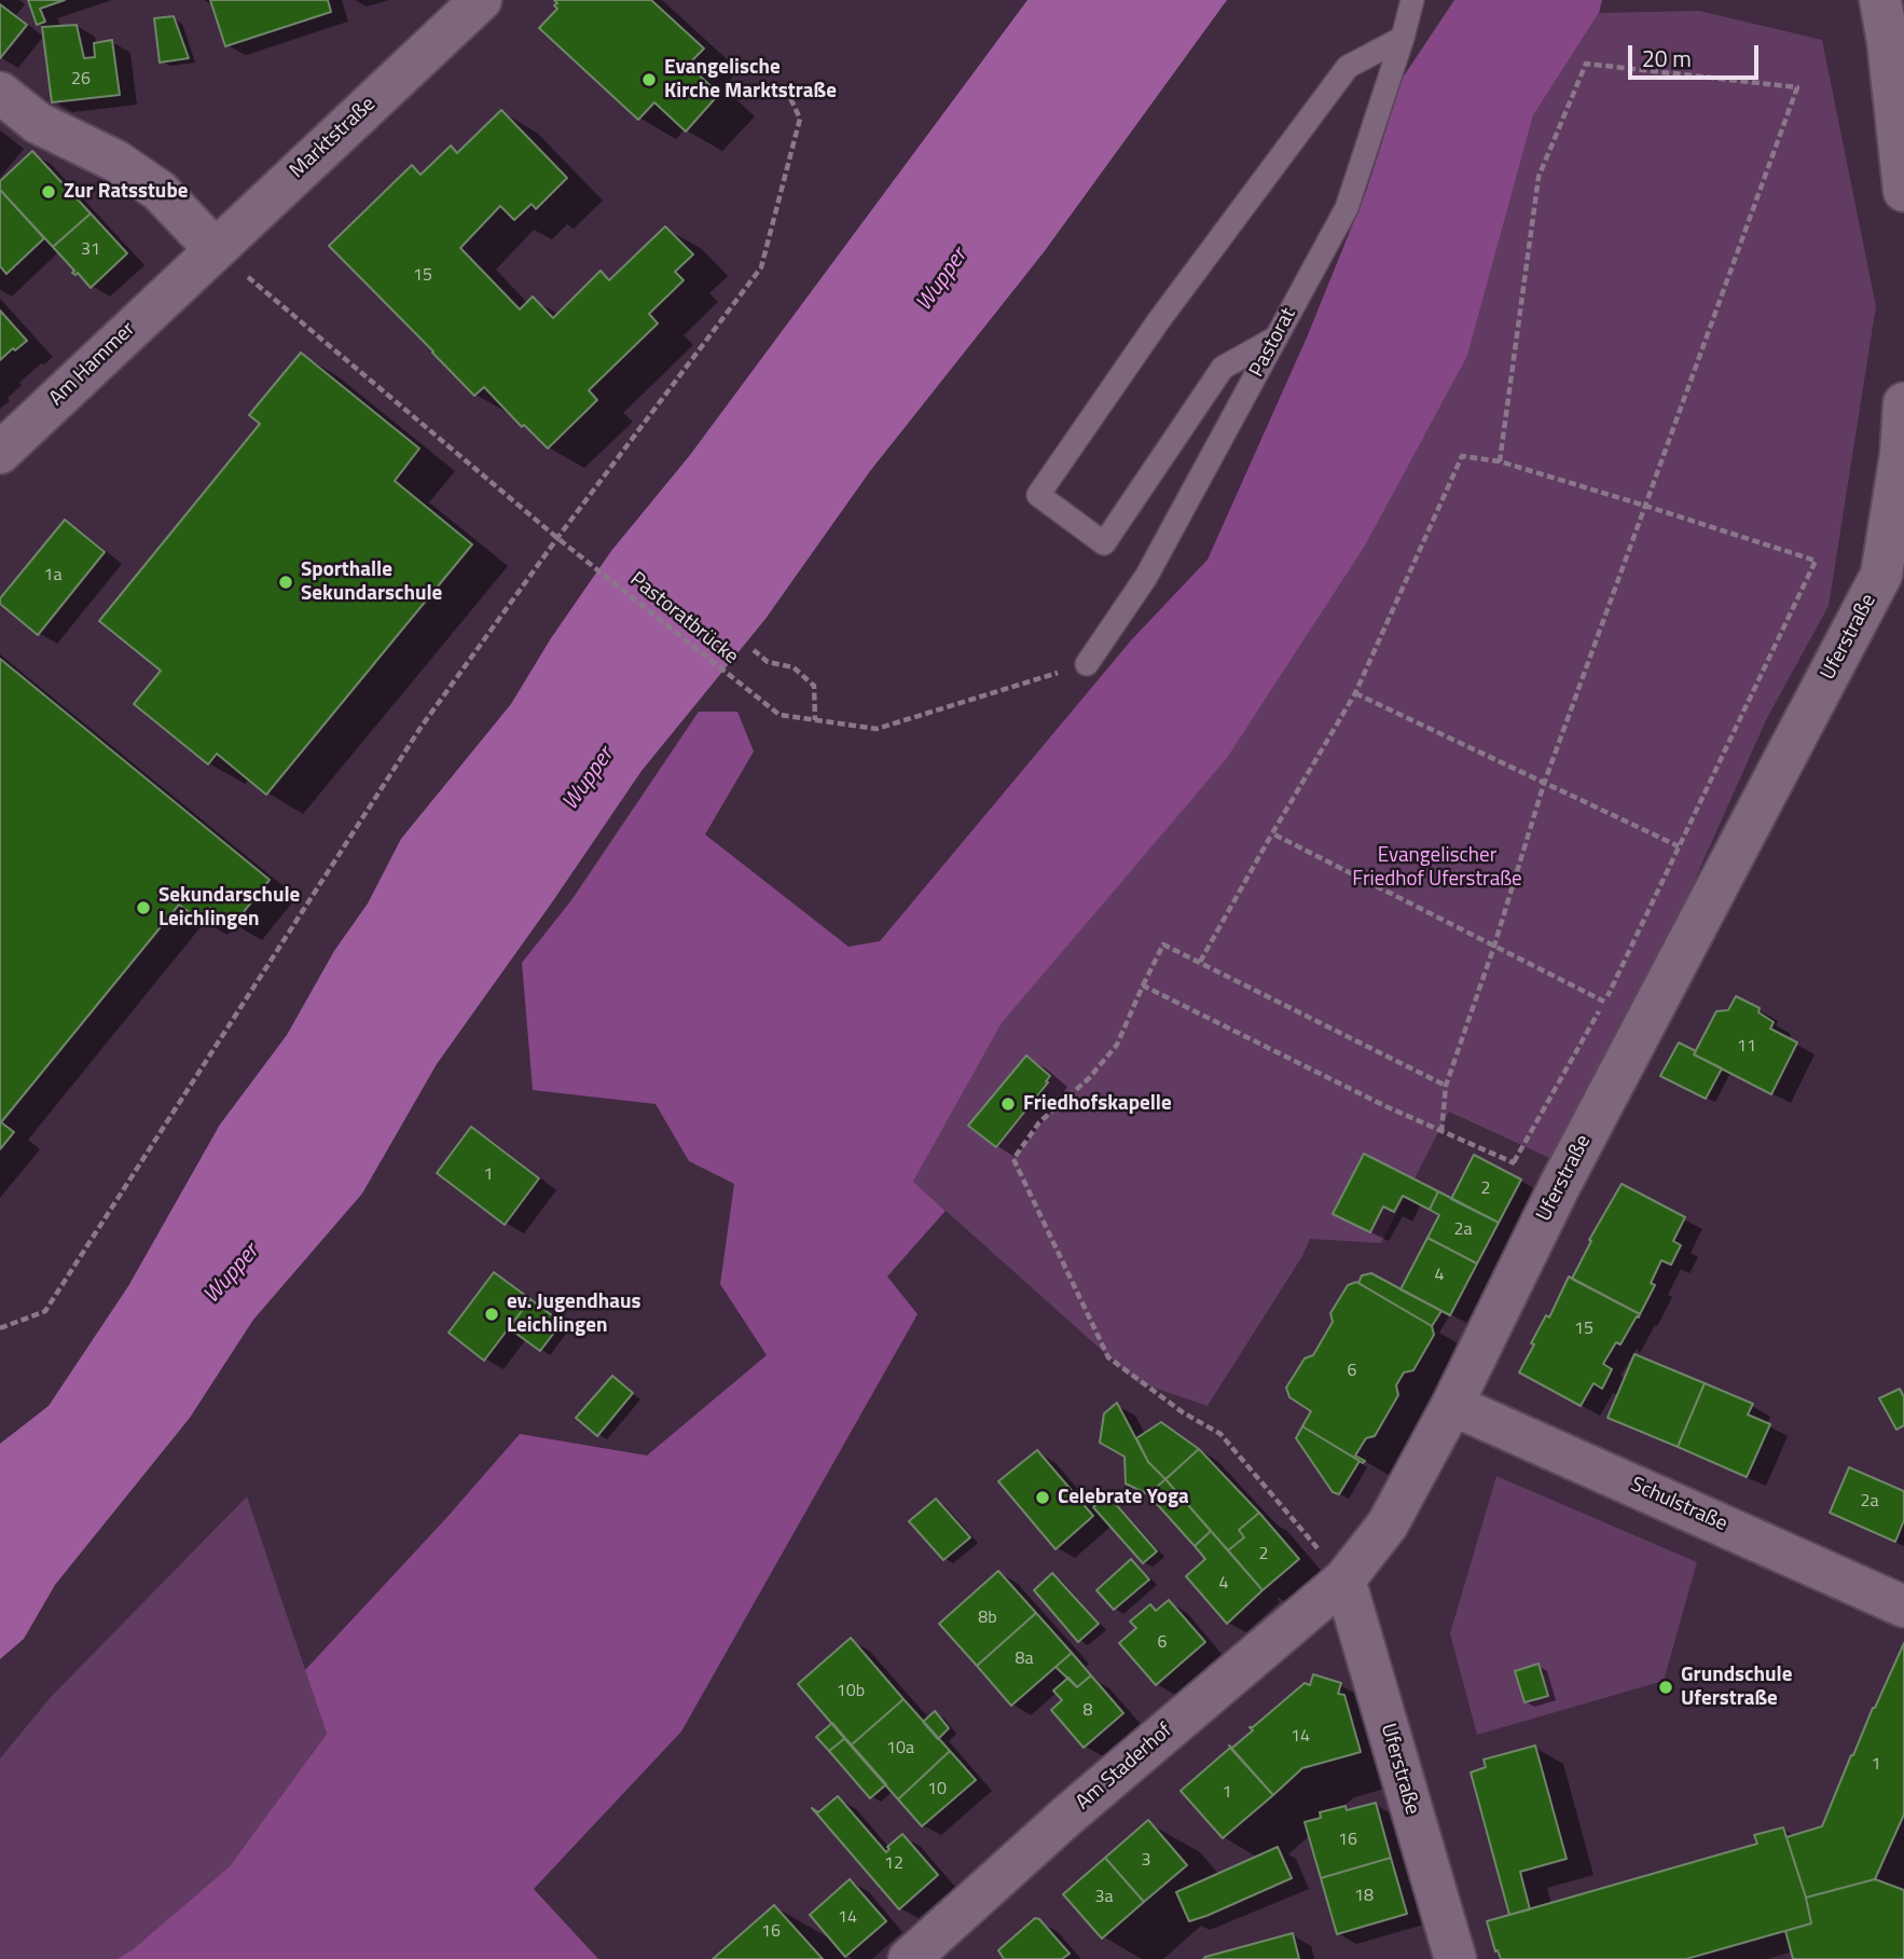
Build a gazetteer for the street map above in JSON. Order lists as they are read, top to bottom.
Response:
{
  "streets": {
    "street": [
      "Marktstraße",
      "Am Hammer",
      "Uferstraße",
      "Schulstraße",
      "Am Staderhof"
    ],
    "lane": ["Pastorat"],
    "path": ["Pastoratbrücke"]
  },
  "crossings": [
    ["Marktstraße", "Am Hammer"],
    ["Marktstraße", "Pastoratbrücke"],
    ["Am Hammer", "Pastoratbrücke"],
    ["Uferstraße", "Schulstraße"],
    ["Uferstraße", "Am Staderhof"]
  ],
  "water": ["Wupper"],
  "parks": ["Evangelischer Friedhof Uferstraße"],
  "places": [
    "Evangelische Kirche Marktstraße",
    "Zur Ratsstube",
    "Sporthalle Sekundarschule",
    "Sekundarschule Leichlingen",
    "Friedhofskapelle",
    "ev. Jugendhaus Leichlingen",
    "Celebrate Yoga",
    "Grundschule Uferstraße"
  ],
  "house_numbers": [
    "26",
    "31",
    "15",
    "1a",
    "11",
    "1",
    "2",
    "2a",
    "4",
    "15",
    "6",
    "2a",
    "2",
    "4",
    "8b",
    "6",
    "8a",
    "10b",
    "8",
    "14",
    "10a",
    "1",
    "10",
    "1",
    "16",
    "3",
    "12",
    "18",
    "3a",
    "14",
    "16"
  ],
  "scale_bar": "20 m"
}
